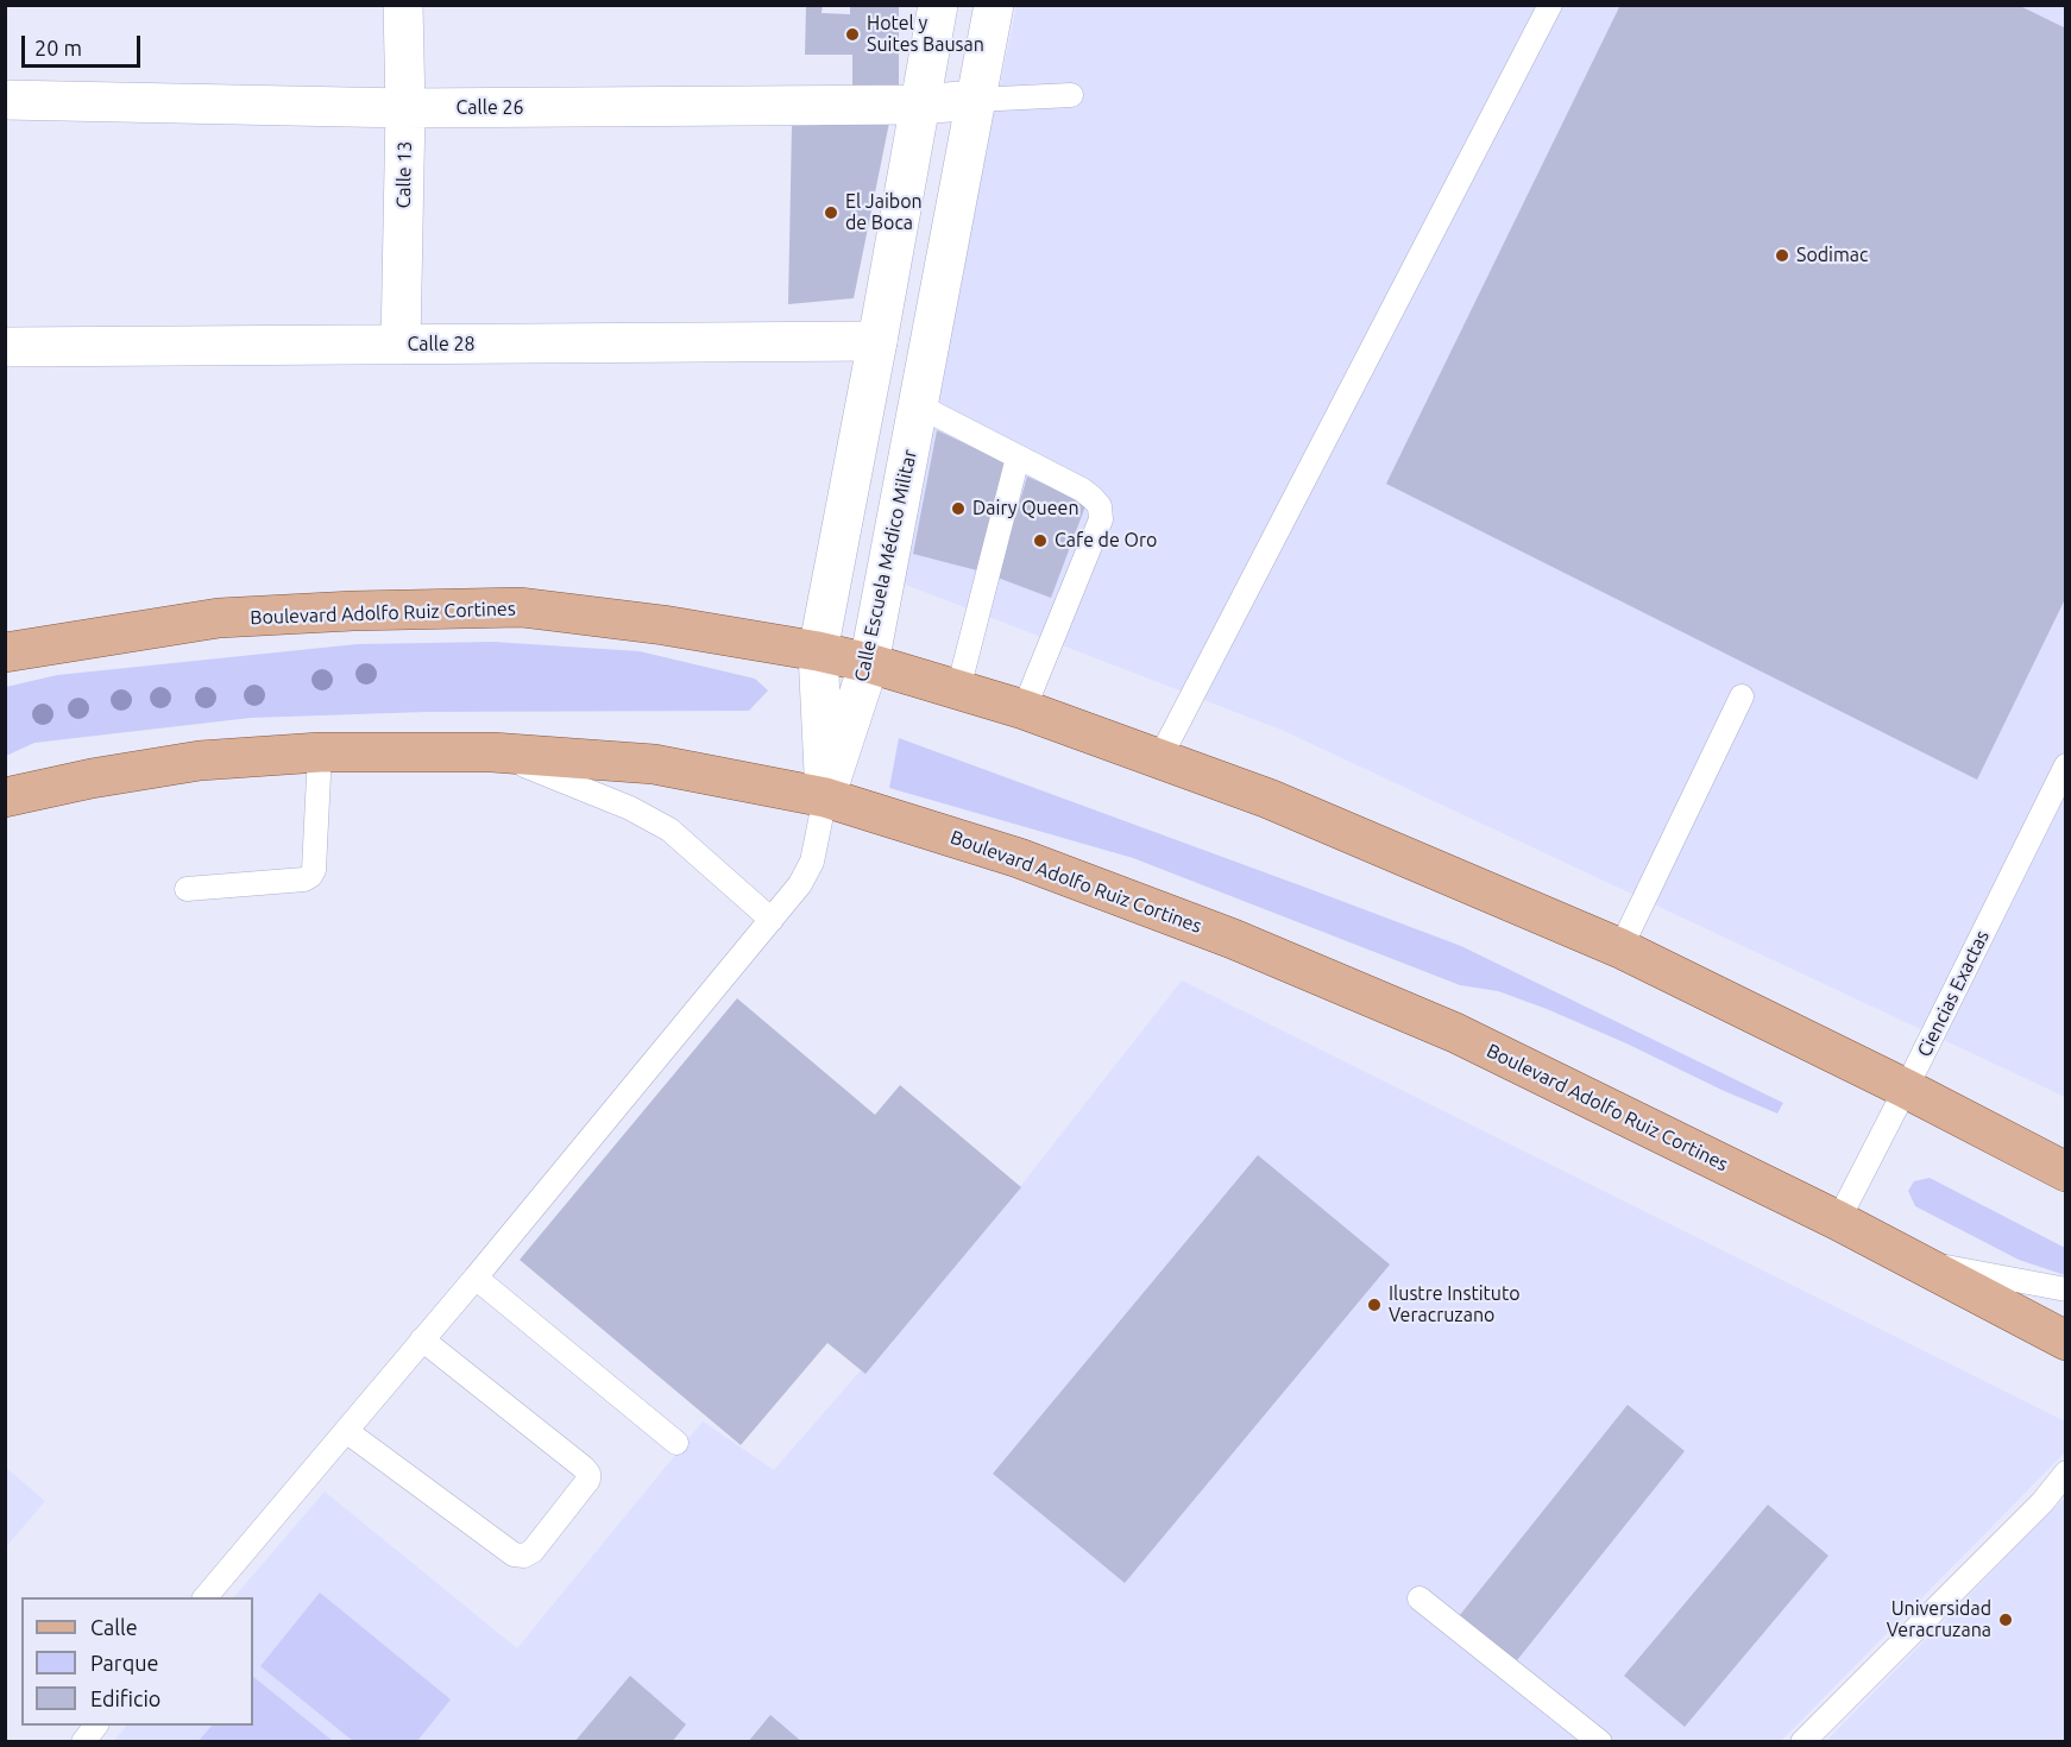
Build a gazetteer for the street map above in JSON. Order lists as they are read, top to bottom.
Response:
{
  "streets": {
    "main road": ["Boulevard Adolfo Ruiz Cortines"],
    "street": [
      "Calle 26",
      "Calle 13",
      "Calle 28",
      "Calle Escuela Médico Militar"
    ],
    "lane": ["Ciencias Exactas"]
  },
  "crossings": [
    ["Calle 26", "Calle 13"],
    ["Calle 26", "Calle Escuela Médico Militar"],
    ["Calle 13", "Calle 28"],
    ["Calle Escuela Médico Militar", "Boulevard Adolfo Ruiz Cortines"],
    ["Boulevard Adolfo Ruiz Cortines", "Ciencias Exactas"]
  ],
  "places": [
    "Hotel y Suites Bausan",
    "El Jaibon de Boca",
    "Sodimac",
    "Dairy Queen",
    "Cafe de Oro",
    "Ilustre Instituto Veracruzano",
    "Universidad Veracruzana"
  ],
  "legend": ["Calle", "Parque", "Edificio"],
  "scale_bar": "20 m"
}
